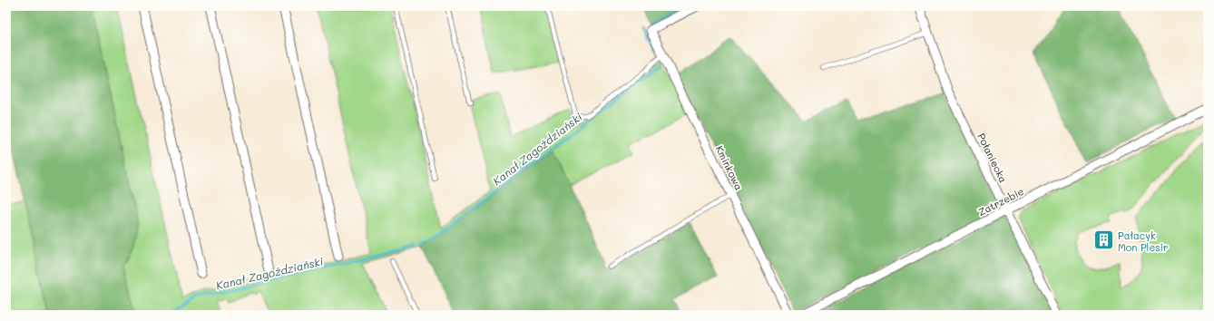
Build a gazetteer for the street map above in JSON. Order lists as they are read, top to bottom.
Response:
{
  "streets": {
    "street": ["Połaniecka", "Kminkowa", "Zatrzebie"]
  },
  "crossings": [
    ["Połaniecka", "Zatrzebie"]
  ],
  "water": ["Kanał Zagoździański"],
  "places": {
    "building": ["Pałacyk Mon Plesir"]
  }
}
